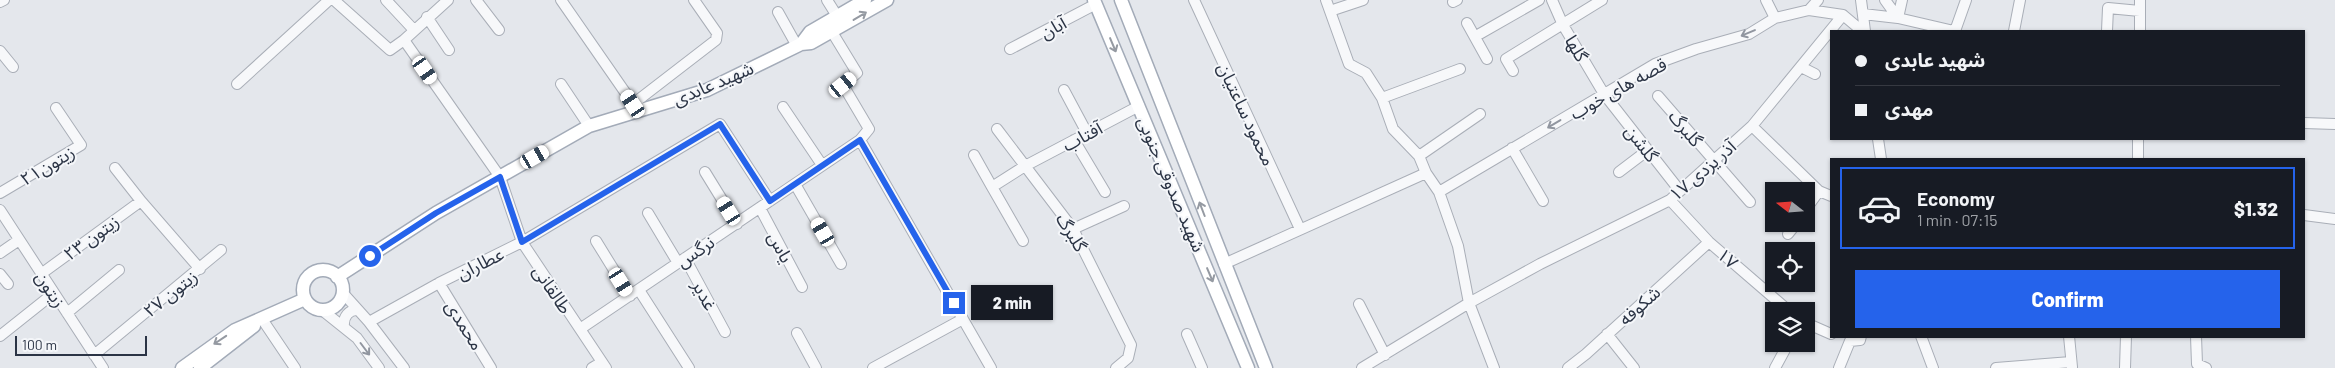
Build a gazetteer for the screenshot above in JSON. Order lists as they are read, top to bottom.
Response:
{
  "streets": {
    "main road": ["شهید عابدی", "شهید صدوقی جنوبی"],
    "street": [
      "آبان",
      "گلها",
      "قصه های خوب",
      "محمود ساعتیان",
      "گلبرگ",
      "آفتاب",
      "گلشن",
      "زیتون۲۱",
      "آذر یزدی ۱۷",
      "زیتون ۲۳",
      "یاس",
      "نرگس",
      "۱۷",
      "عطاران",
      "زیتون",
      "طالقانی",
      "زیتون ۲۷",
      "غدیر",
      "شکوفه",
      "محمدی"
    ]
  },
  "crossings": [
    ["آبان", "شهید صدوقی جنوبی"],
    ["گلها", "قصه های خوب"],
    ["گلها", "گلشن"],
    ["شهید عابدی", "طالقانی"],
    ["قصه های خوب", "گلشن"],
    ["قصه های خوب", "آذر یزدی ۱۷"],
    ["گلبرگ", "آفتاب"],
    ["گلبرگ", "آذر یزدی ۱۷"],
    ["آفتاب", "شهید صدوقی جنوبی"],
    ["گلشن", "آذر یزدی ۱۷"],
    ["آذر یزدی ۱۷", "۱۷"],
    ["زیتون ۲۳", "زیتون"],
    ["یاس", "نرگس"],
    ["نرگس", "عطاران"],
    ["نرگس", "طالقانی"],
    ["نرگس", "غدیر"],
    ["۱۷", "شکوفه"],
    ["عطاران", "طالقانی"],
    ["عطاران", "محمدی"],
    ["زیتون", "زیتون ۲۷"]
  ],
  "one_way": ["قصه های خوب"],
  "scale_bar": "100 m",
  "north": "left",
  "page": {
    "banner": ["شهید عابدی", "مهدی"],
    "list": [
      {
        "name": "Economy",
        "note": "1 min · 07:15",
        "value": "$1.32"
      }
    ],
    "buttons": "Confirm",
    "bubble": "2 min",
    "scale": "100 m"
  }
}
